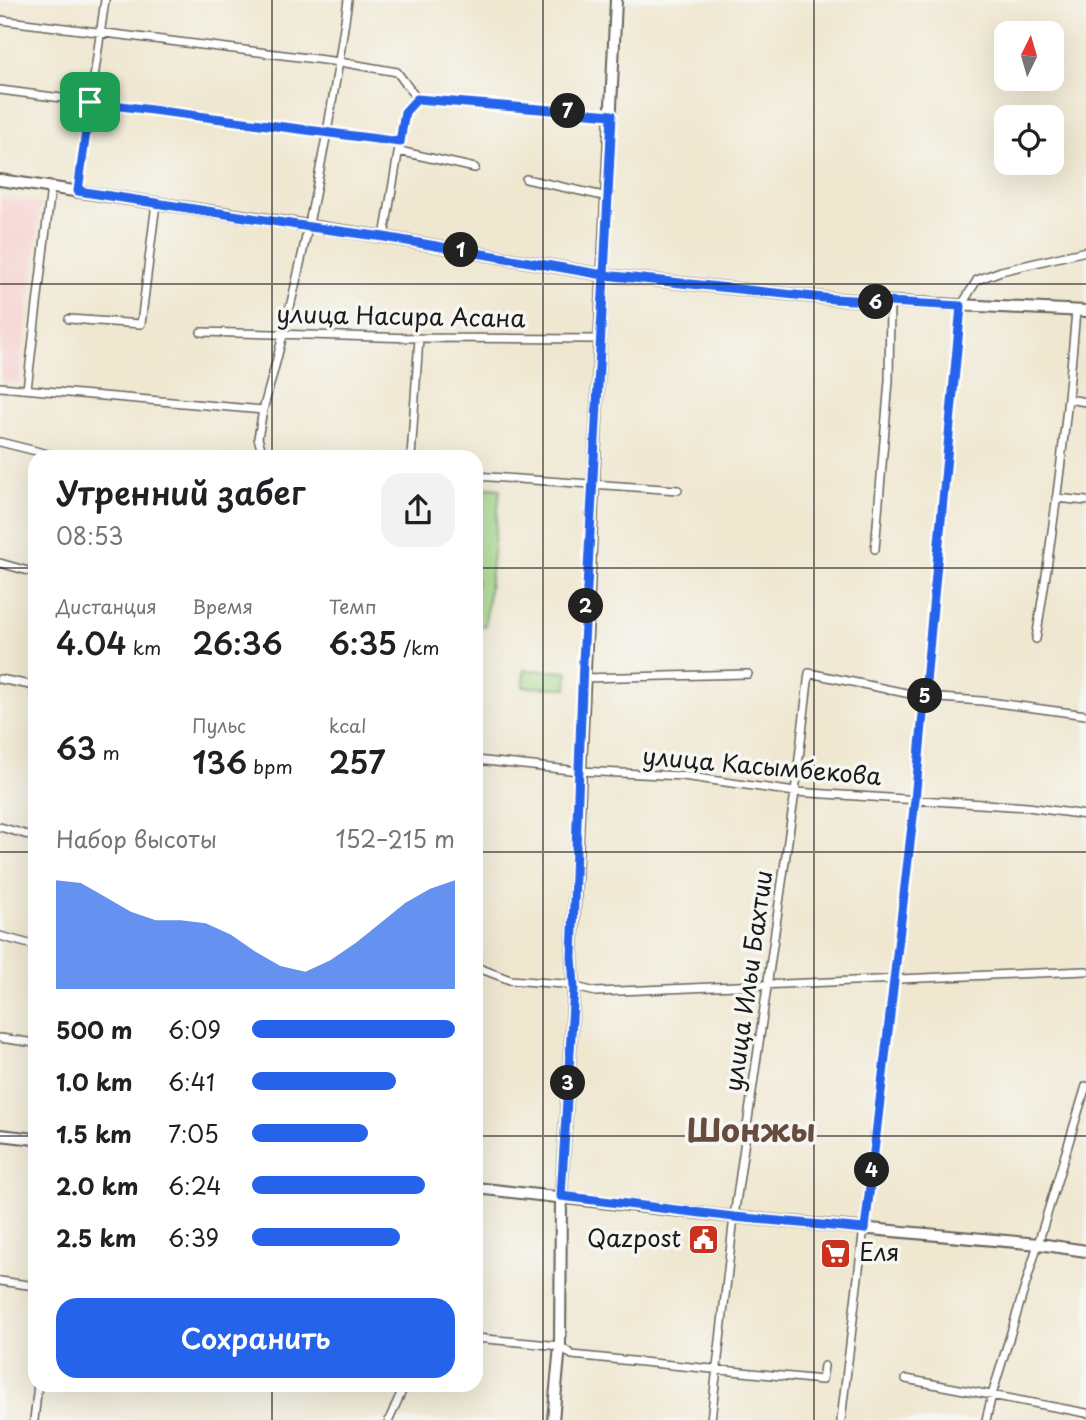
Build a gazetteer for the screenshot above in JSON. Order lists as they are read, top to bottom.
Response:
{
  "streets": {
    "street": ["улица Насира Асана", "улица Касымбекова", "улица Ильи Бахтии"]
  },
  "crossings": [
    ["улица Касымбекова", "улица Ильи Бахтии"]
  ],
  "districts": ["Шонжы"],
  "places": {
    "public building": ["Qazpost"],
    "supermarket": ["Еля"]
  },
  "north": "top",
  "page": {
    "pins": [
      "7",
      "1",
      "6",
      "2",
      "5",
      "3",
      "4"
    ],
    "heading": ["Утренний забег", "08:53"],
    "stats": [
      ["Дистанция", "4.04 km"],
      ["Время", "26:36"],
      ["Темп", "6:35 /km"],
      ["63 m"],
      ["Пульс", "136 bpm"],
      ["kcal", "257"]
    ],
    "chart": ["Набор высоты", "152–215 m"],
    "list": [
      {
        "name": "500 m",
        "note": "6:09"
      },
      {
        "name": "1.0 km",
        "note": "6:41"
      },
      {
        "name": "1.5 km",
        "note": "7:05"
      },
      {
        "name": "2.0 km",
        "note": "6:24"
      },
      {
        "name": "2.5 km",
        "note": "6:39"
      }
    ],
    "buttons": "Сохранить"
  }
}
